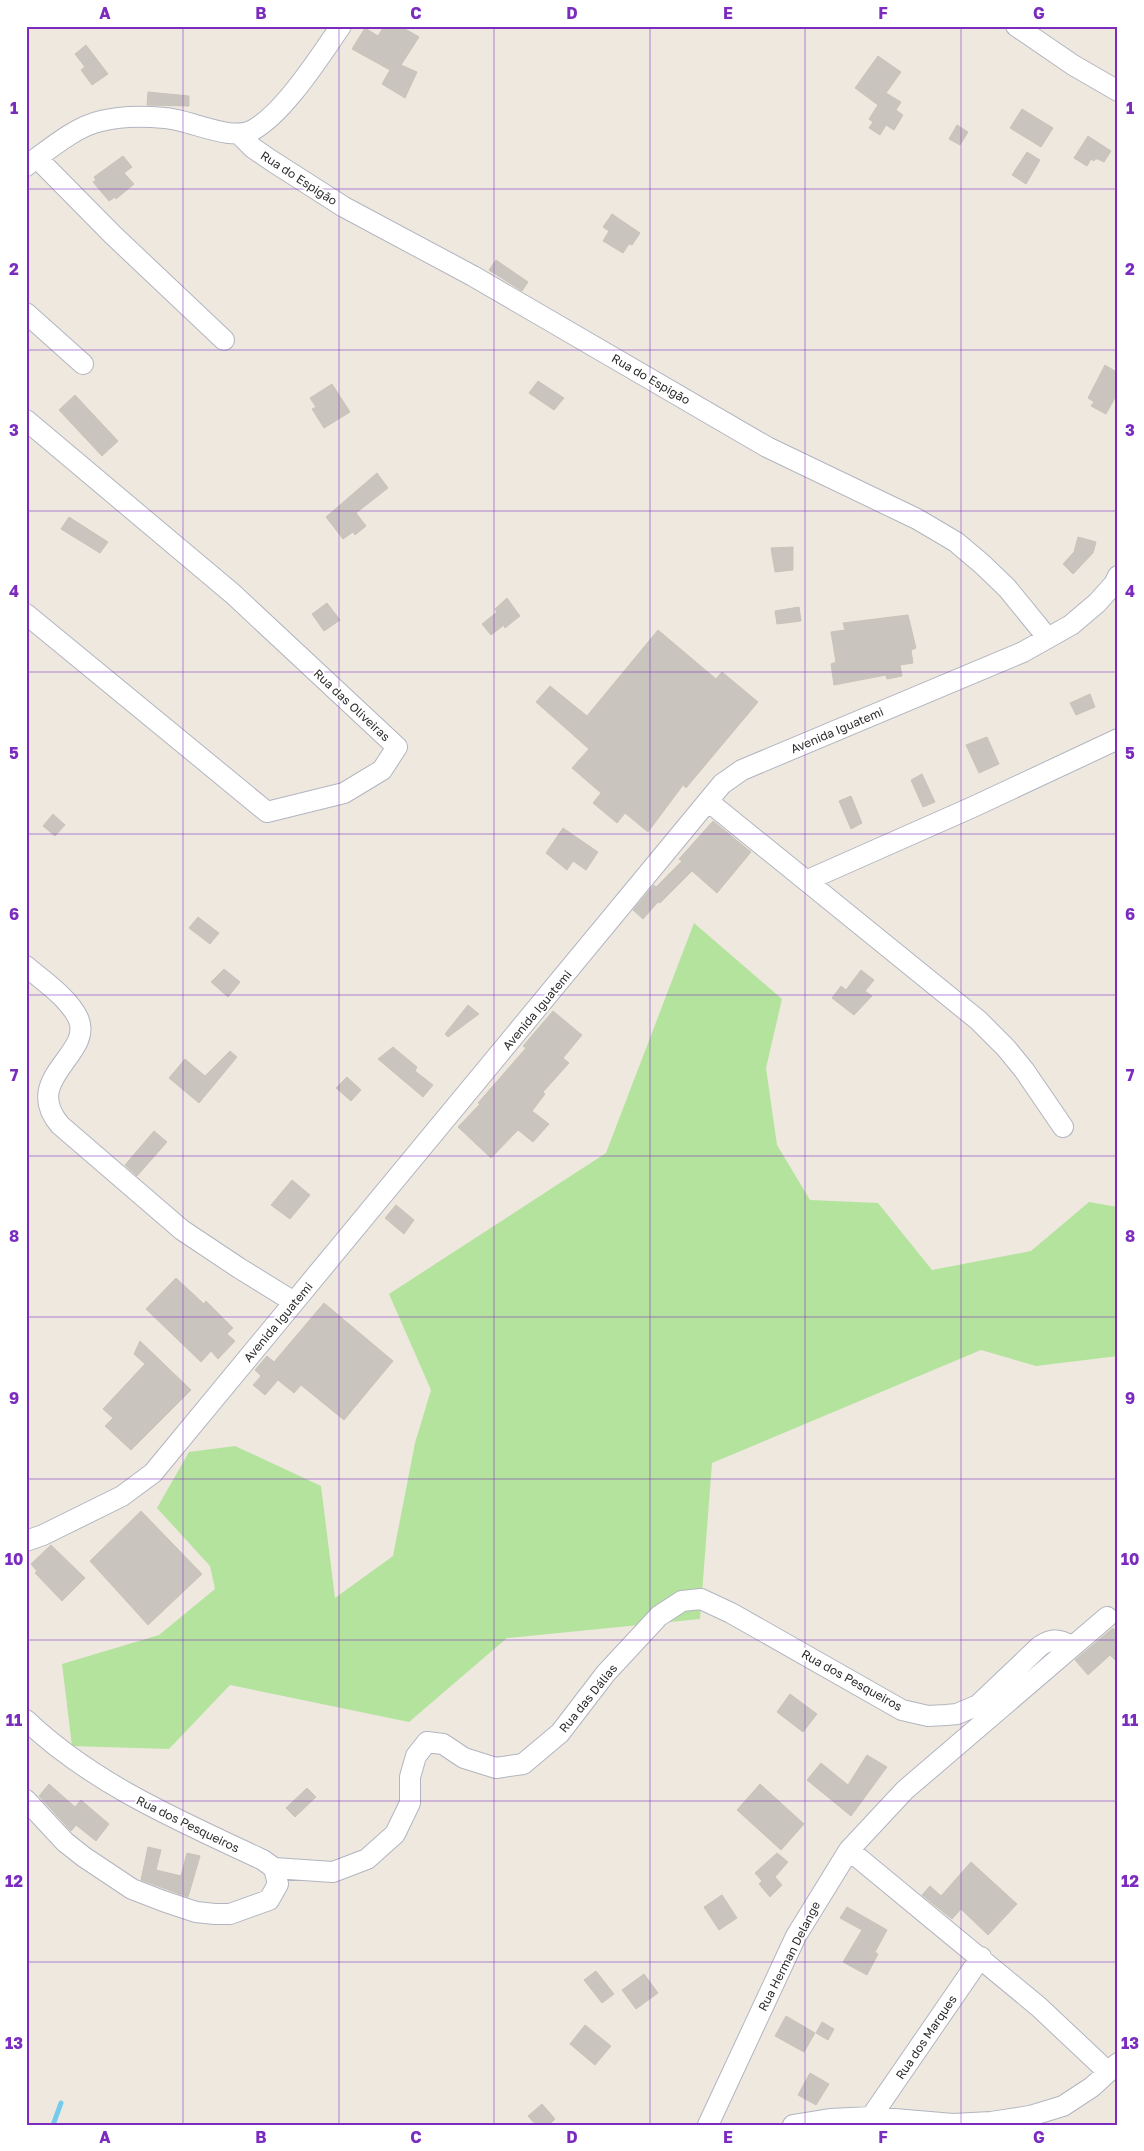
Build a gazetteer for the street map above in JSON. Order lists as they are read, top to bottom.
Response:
{
  "streets": {
    "street": [
      "Rua do Espigão",
      "Rua das Oliveiras",
      "Avenida Iguatemi",
      "Rua dos Pesqueiros",
      "Rua das Dálias",
      "Rua Herman Delange",
      "Rua dos Marques"
    ]
  },
  "crossings": [
    ["Rua do Espigão", "Avenida Iguatemi"],
    ["Rua dos Pesqueiros", "Rua das Dálias"],
    ["Rua dos Pesqueiros", "Rua Herman Delange"]
  ],
  "grid": {
    "columns": [
      "A",
      "B",
      "C",
      "D",
      "E",
      "F",
      "G"
    ],
    "rows": [
      "1",
      "2",
      "3",
      "4",
      "5",
      "6",
      "7",
      "8",
      "9",
      "10",
      "11",
      "12",
      "13"
    ]
  }
}
